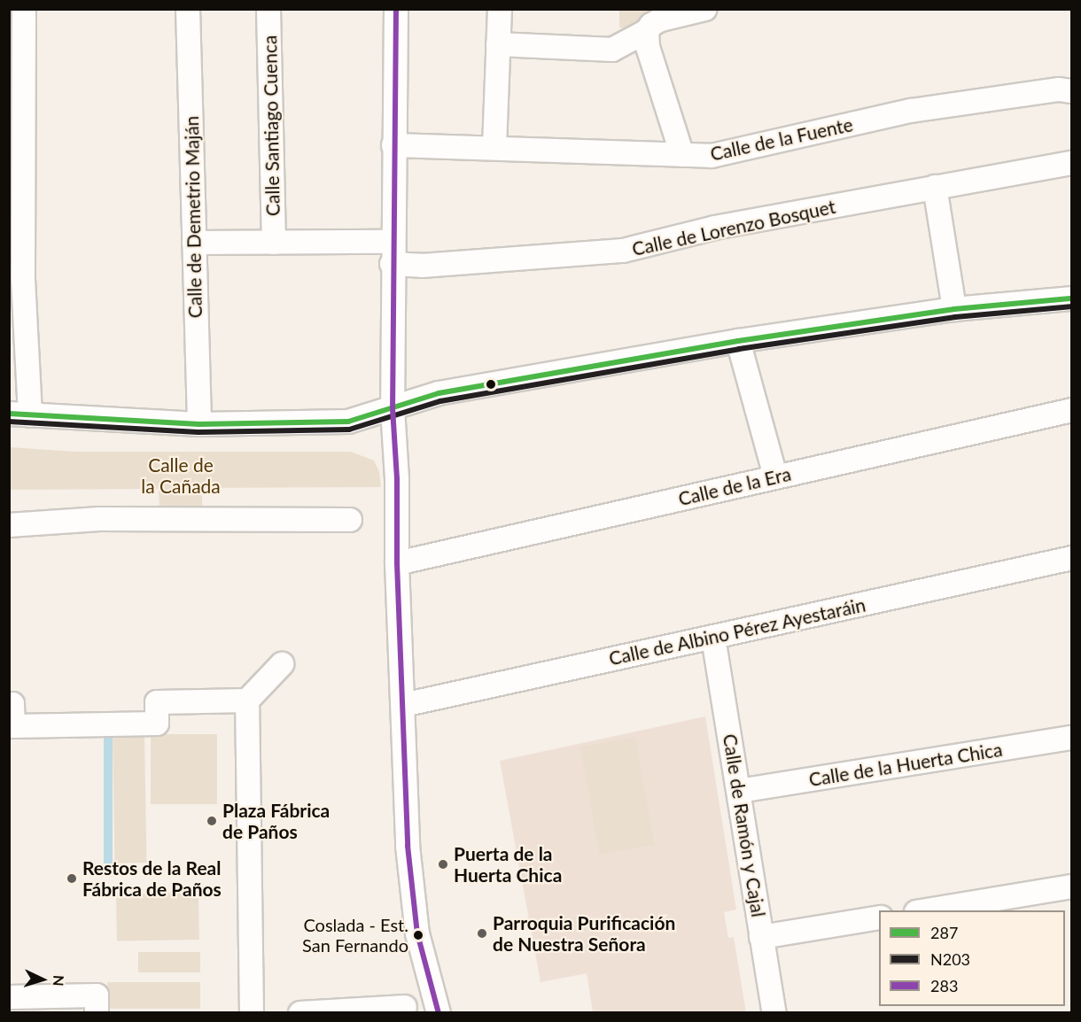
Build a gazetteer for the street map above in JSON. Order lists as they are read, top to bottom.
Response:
{
  "streets": {
    "street": [
      "Calle Santiago Cuenca",
      "Calle de la Fuente",
      "Calle de Demetrio Maján",
      "Calle de Lorenzo Bosquet",
      "Calle de la Era",
      "Calle de Albino Pérez Ayestaráin",
      "Calle de la Huerta Chica",
      "Calle de Ramón y Cajal"
    ]
  },
  "crossings": [
    ["Calle Santiago Cuenca", "Calle de Lorenzo Bosquet"],
    ["Calle de Demetrio Maján", "Calle de Lorenzo Bosquet"],
    ["Calle de Albino Pérez Ayestaráin", "Calle de Ramón y Cajal"],
    ["Calle de la Huerta Chica", "Calle de Ramón y Cajal"]
  ],
  "parks": ["Calle de la Cañada"],
  "places": [
    "Plaza Fábrica de Paños",
    "Puerta de la Huerta Chica",
    "Restos de la Real Fábrica de Paños",
    "Parroquia Purificación de Nuestra Señora",
    "Coslada - Est. San Fernando"
  ],
  "lines": ["transit line 283", "transit line 287", "transit line N203"],
  "legend": ["287", "N203", "283"],
  "north": "right"
}
